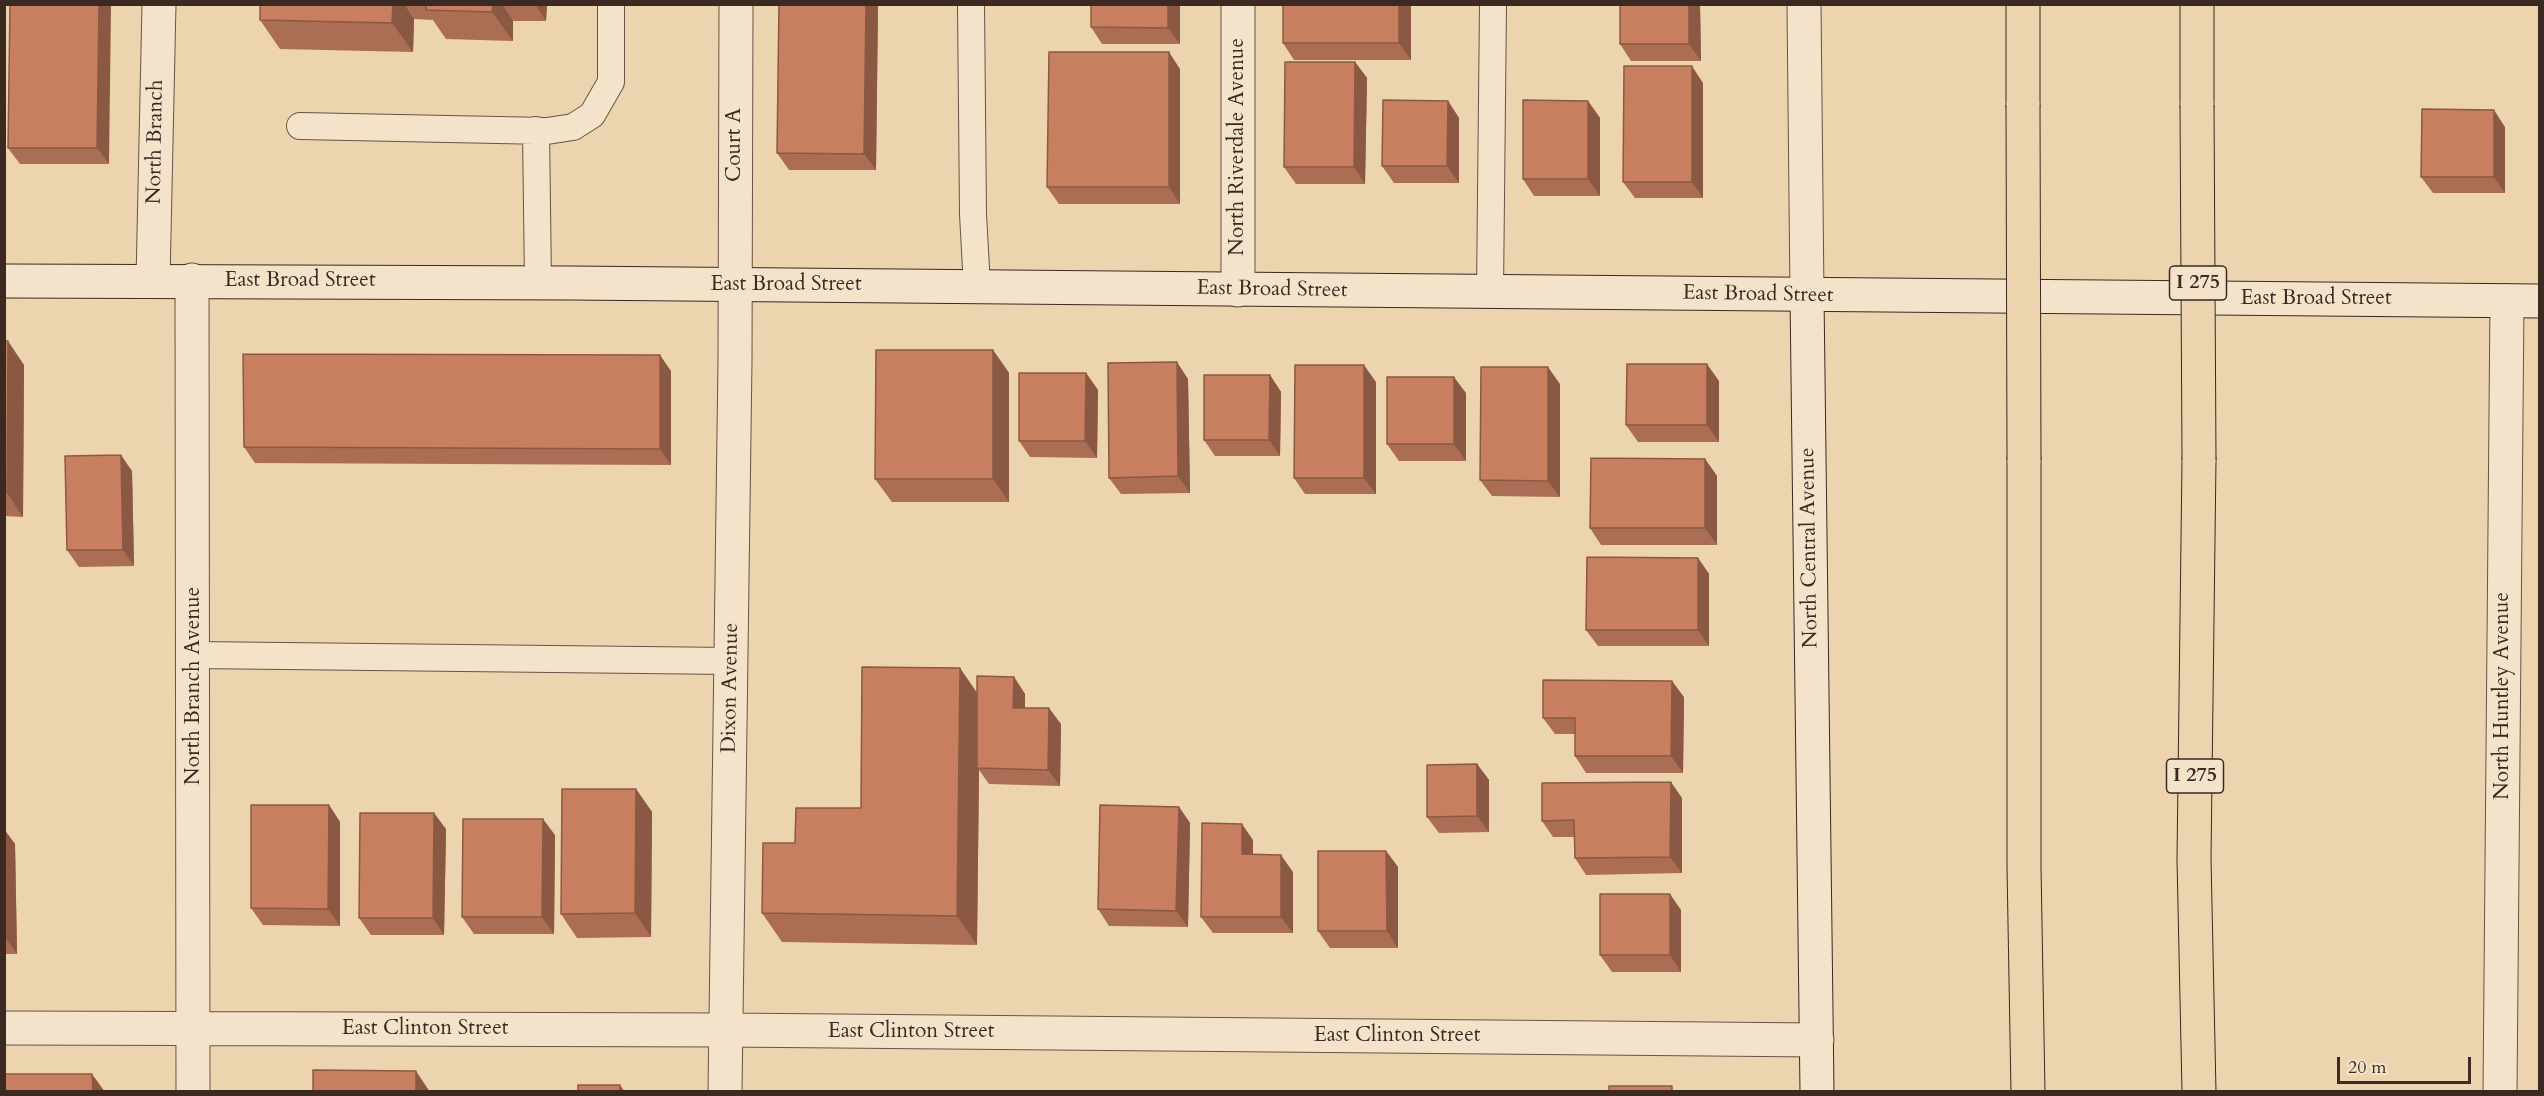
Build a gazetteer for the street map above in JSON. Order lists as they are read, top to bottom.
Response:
{
  "streets": {
    "highway": ["I 275"],
    "street": [
      "North Branch",
      "Court A",
      "North Riverdale Avenue",
      "East Broad Street",
      "North Central Avenue",
      "North Branch Avenue",
      "Dixon Avenue",
      "North Huntley Avenue",
      "East Clinton Street"
    ]
  },
  "crossings": [
    ["North Branch", "East Broad Street"],
    ["Court A", "East Broad Street"],
    ["Court A", "Dixon Avenue"],
    ["North Riverdale Avenue", "East Broad Street"],
    ["East Broad Street", "North Central Avenue"],
    ["East Broad Street", "North Branch Avenue"],
    ["East Broad Street", "Dixon Avenue"],
    ["East Broad Street", "North Huntley Avenue"],
    ["North Central Avenue", "East Clinton Street"],
    ["North Branch Avenue", "East Clinton Street"],
    ["Dixon Avenue", "East Clinton Street"]
  ],
  "scale_bar": "20 m"
}
